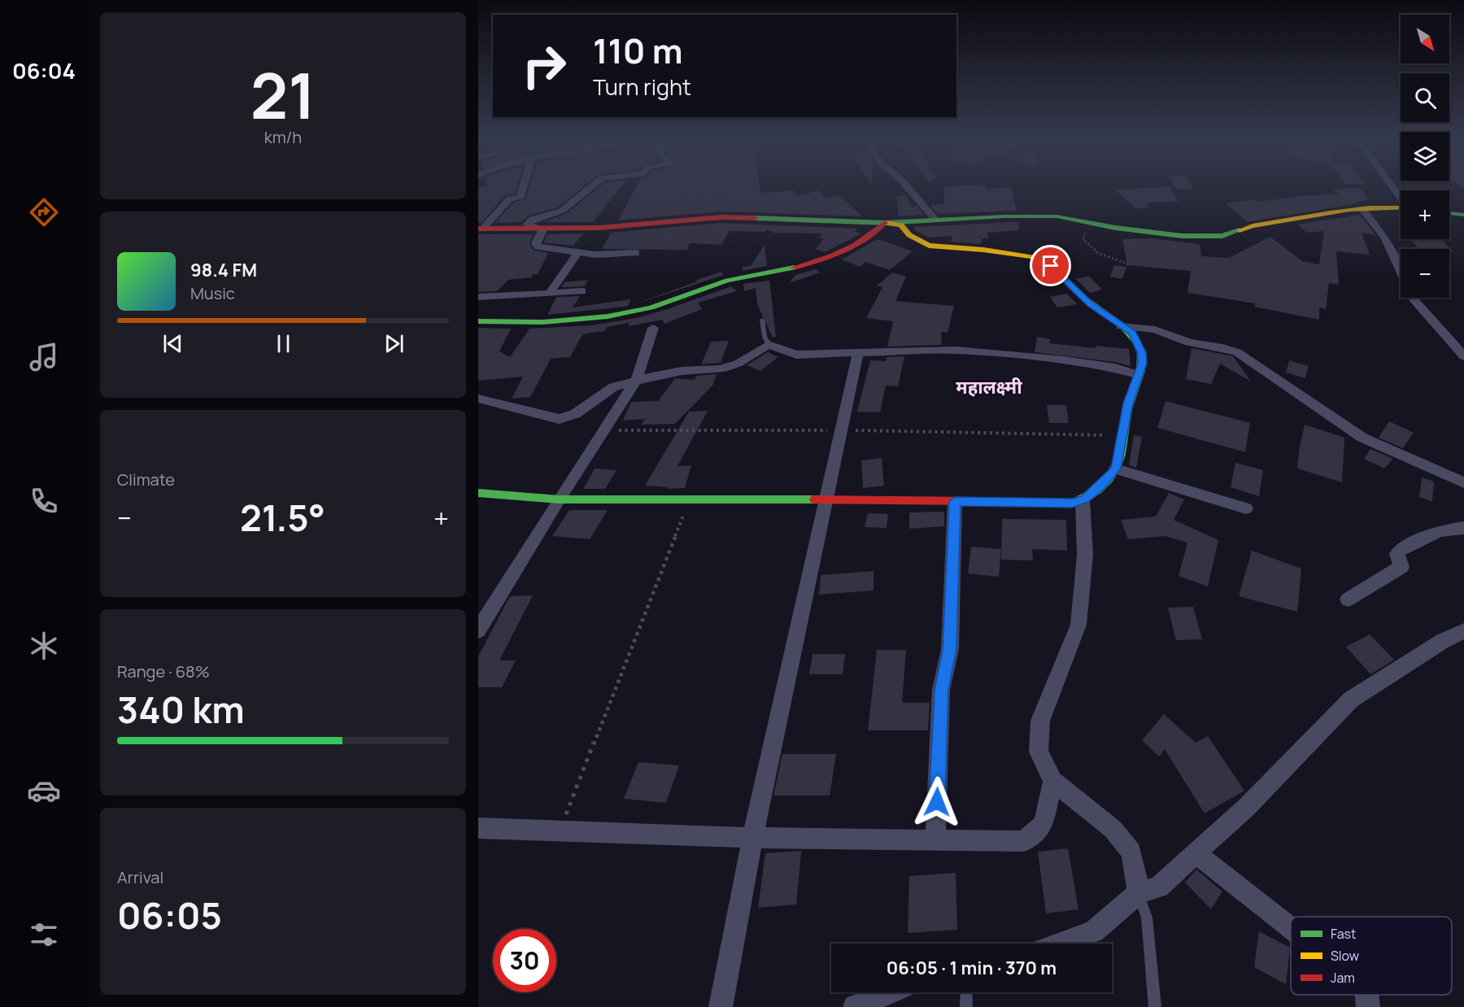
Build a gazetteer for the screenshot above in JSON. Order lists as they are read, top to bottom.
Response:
{
  "districts": ["महालक्ष्मी"],
  "legend": ["Fast", "Slow", "Jam"],
  "north": "bottom right",
  "page": {
    "tabs": "06:04",
    "tile": [
      ["21", "km/h"],
      "Climate",
      ["Range · 68%", "340 km"],
      ["Arrival", "06:05"]
    ],
    "map_buttons": ["+", "−"],
    "turn": ["110 m", "Turn right"],
    "song": ["98.4 FM", "Music"],
    "heat": ["−", "21.5°", "+"],
    "limit": "30",
    "trip": "06:05 · 1 min · 370 m"
  }
}
